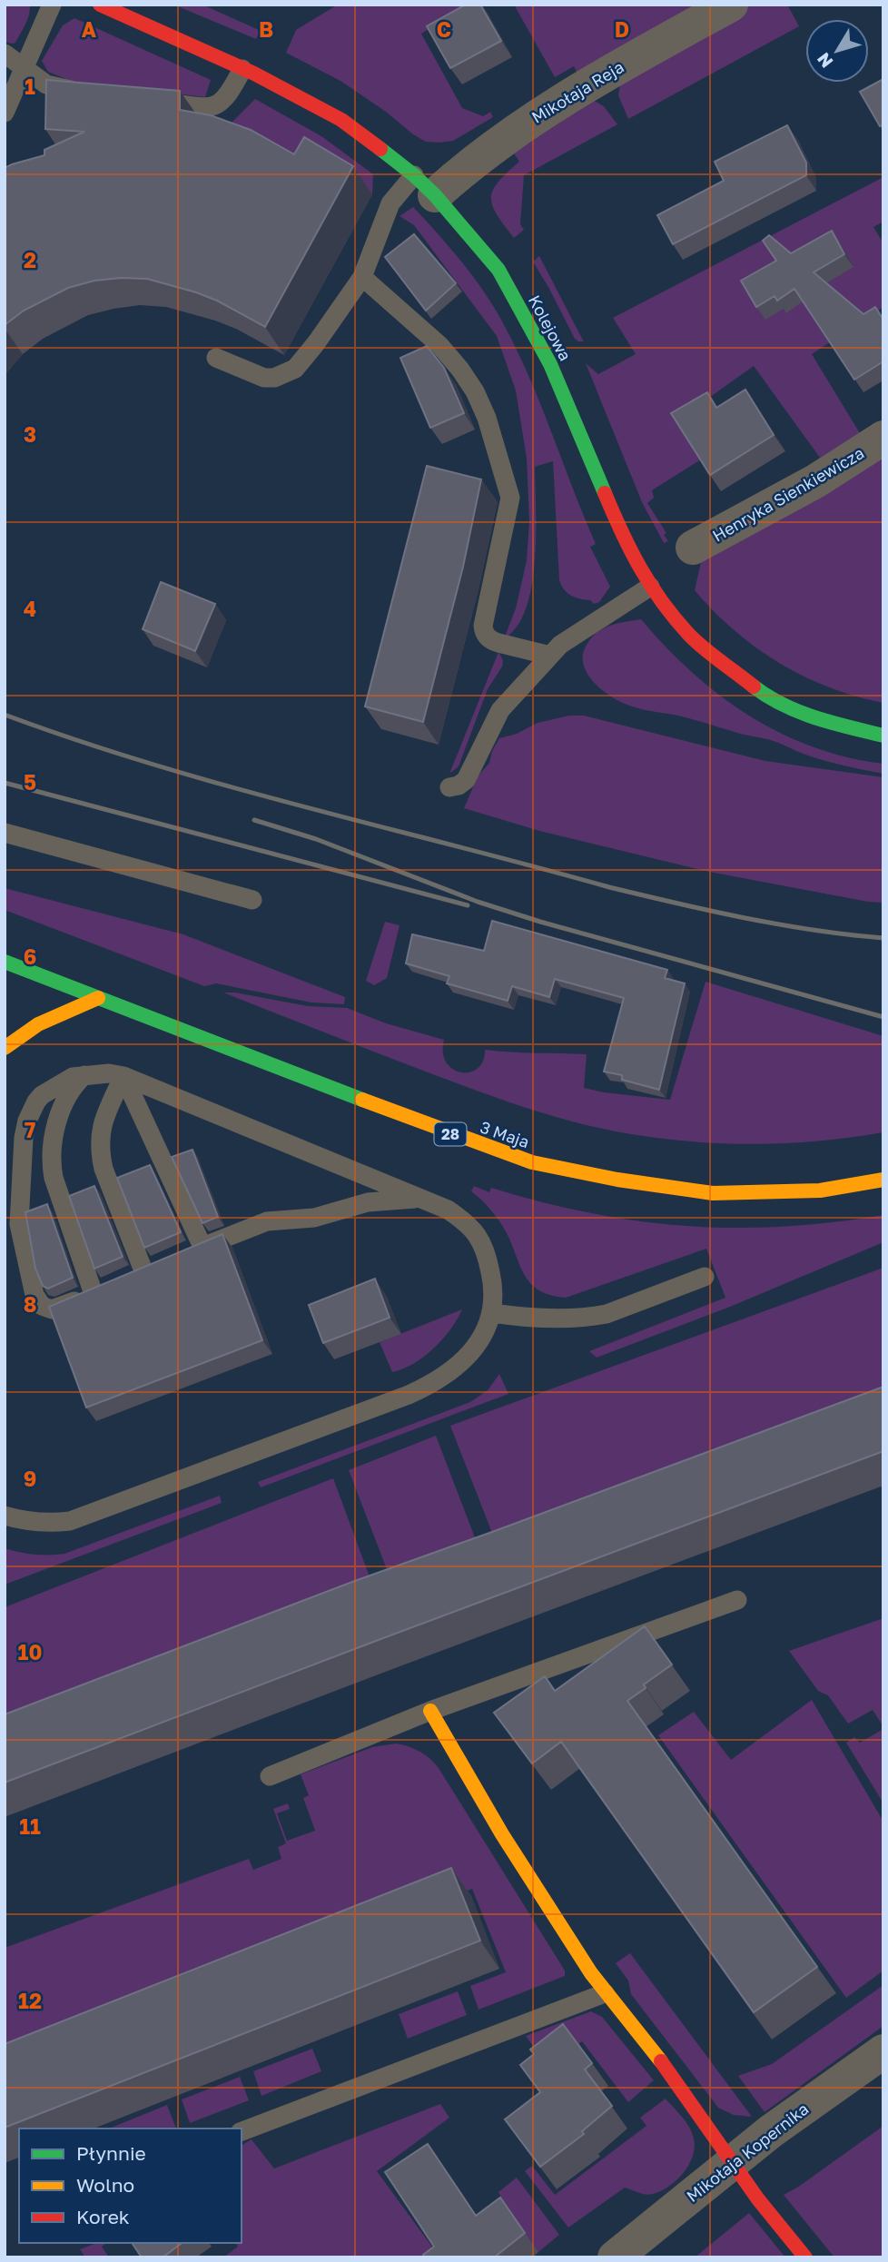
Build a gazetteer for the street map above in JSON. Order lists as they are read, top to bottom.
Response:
{
  "streets": {
    "street": [
      "Mikołaja Reja",
      "Kolejowa",
      "Henryka Sienkiewicza",
      "28",
      "3 Maja",
      "Mikołaja Kopernika"
    ]
  },
  "crossings": [
    ["Mikołaja Reja", "Kolejowa"]
  ],
  "legend": ["Płynnie", "Wolno", "Korek"],
  "north": "bottom left",
  "grid": {
    "columns": [
      "A",
      "B",
      "C",
      "D"
    ],
    "rows": [
      "1",
      "2",
      "3",
      "4",
      "5",
      "6",
      "7",
      "8",
      "9",
      "10",
      "11",
      "12"
    ]
  }
}
